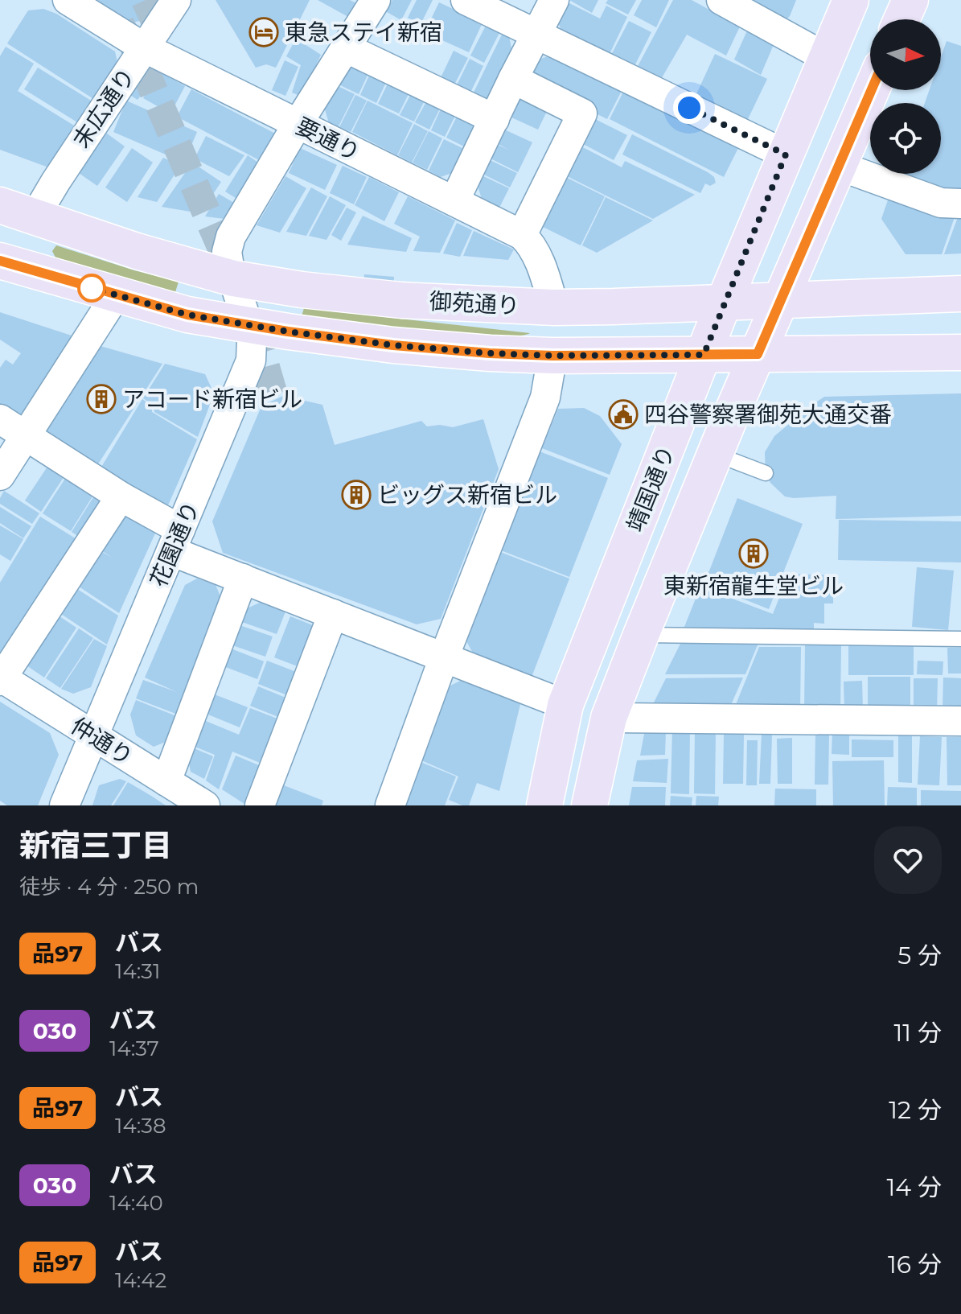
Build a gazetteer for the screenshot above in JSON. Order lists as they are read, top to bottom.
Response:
{
  "streets": {
    "main road": ["御苑通り", "靖国通り"],
    "street": [
      "末広通り",
      "要通り",
      "花園通り",
      "仲通り"
    ]
  },
  "crossings": [
    ["末広通り", "要通り"],
    ["末広通り", "御苑通り"],
    ["要通り", "花園通り"],
    ["御苑通り", "靖国通り"],
    ["御苑通り", "花園通り"],
    ["花園通り", "仲通り"]
  ],
  "places": {
    "hotel": ["東急ステイ新宿"],
    "building": ["アコード新宿ビル", "ビッグス新宿ビル", "東新宿龍生堂ビル"],
    "public building": ["四谷警察署御苑大通交番"]
  },
  "lines": ["bus line 品97"],
  "north": "right",
  "page": {
    "heading": ["新宿三丁目", "徒歩 · 4 分 · 250 m"],
    "list": [
      {
        "mark": "品97",
        "name": "バス",
        "note": "14:31",
        "value": "5 分"
      },
      {
        "mark": "030",
        "name": "バス",
        "note": "14:37",
        "value": "11 分"
      },
      {
        "mark": "品97",
        "name": "バス",
        "note": "14:38",
        "value": "12 分"
      },
      {
        "mark": "030",
        "name": "バス",
        "note": "14:40",
        "value": "14 分"
      },
      {
        "mark": "品97",
        "name": "バス",
        "note": "14:42",
        "value": "16 分"
      }
    ]
  }
}
